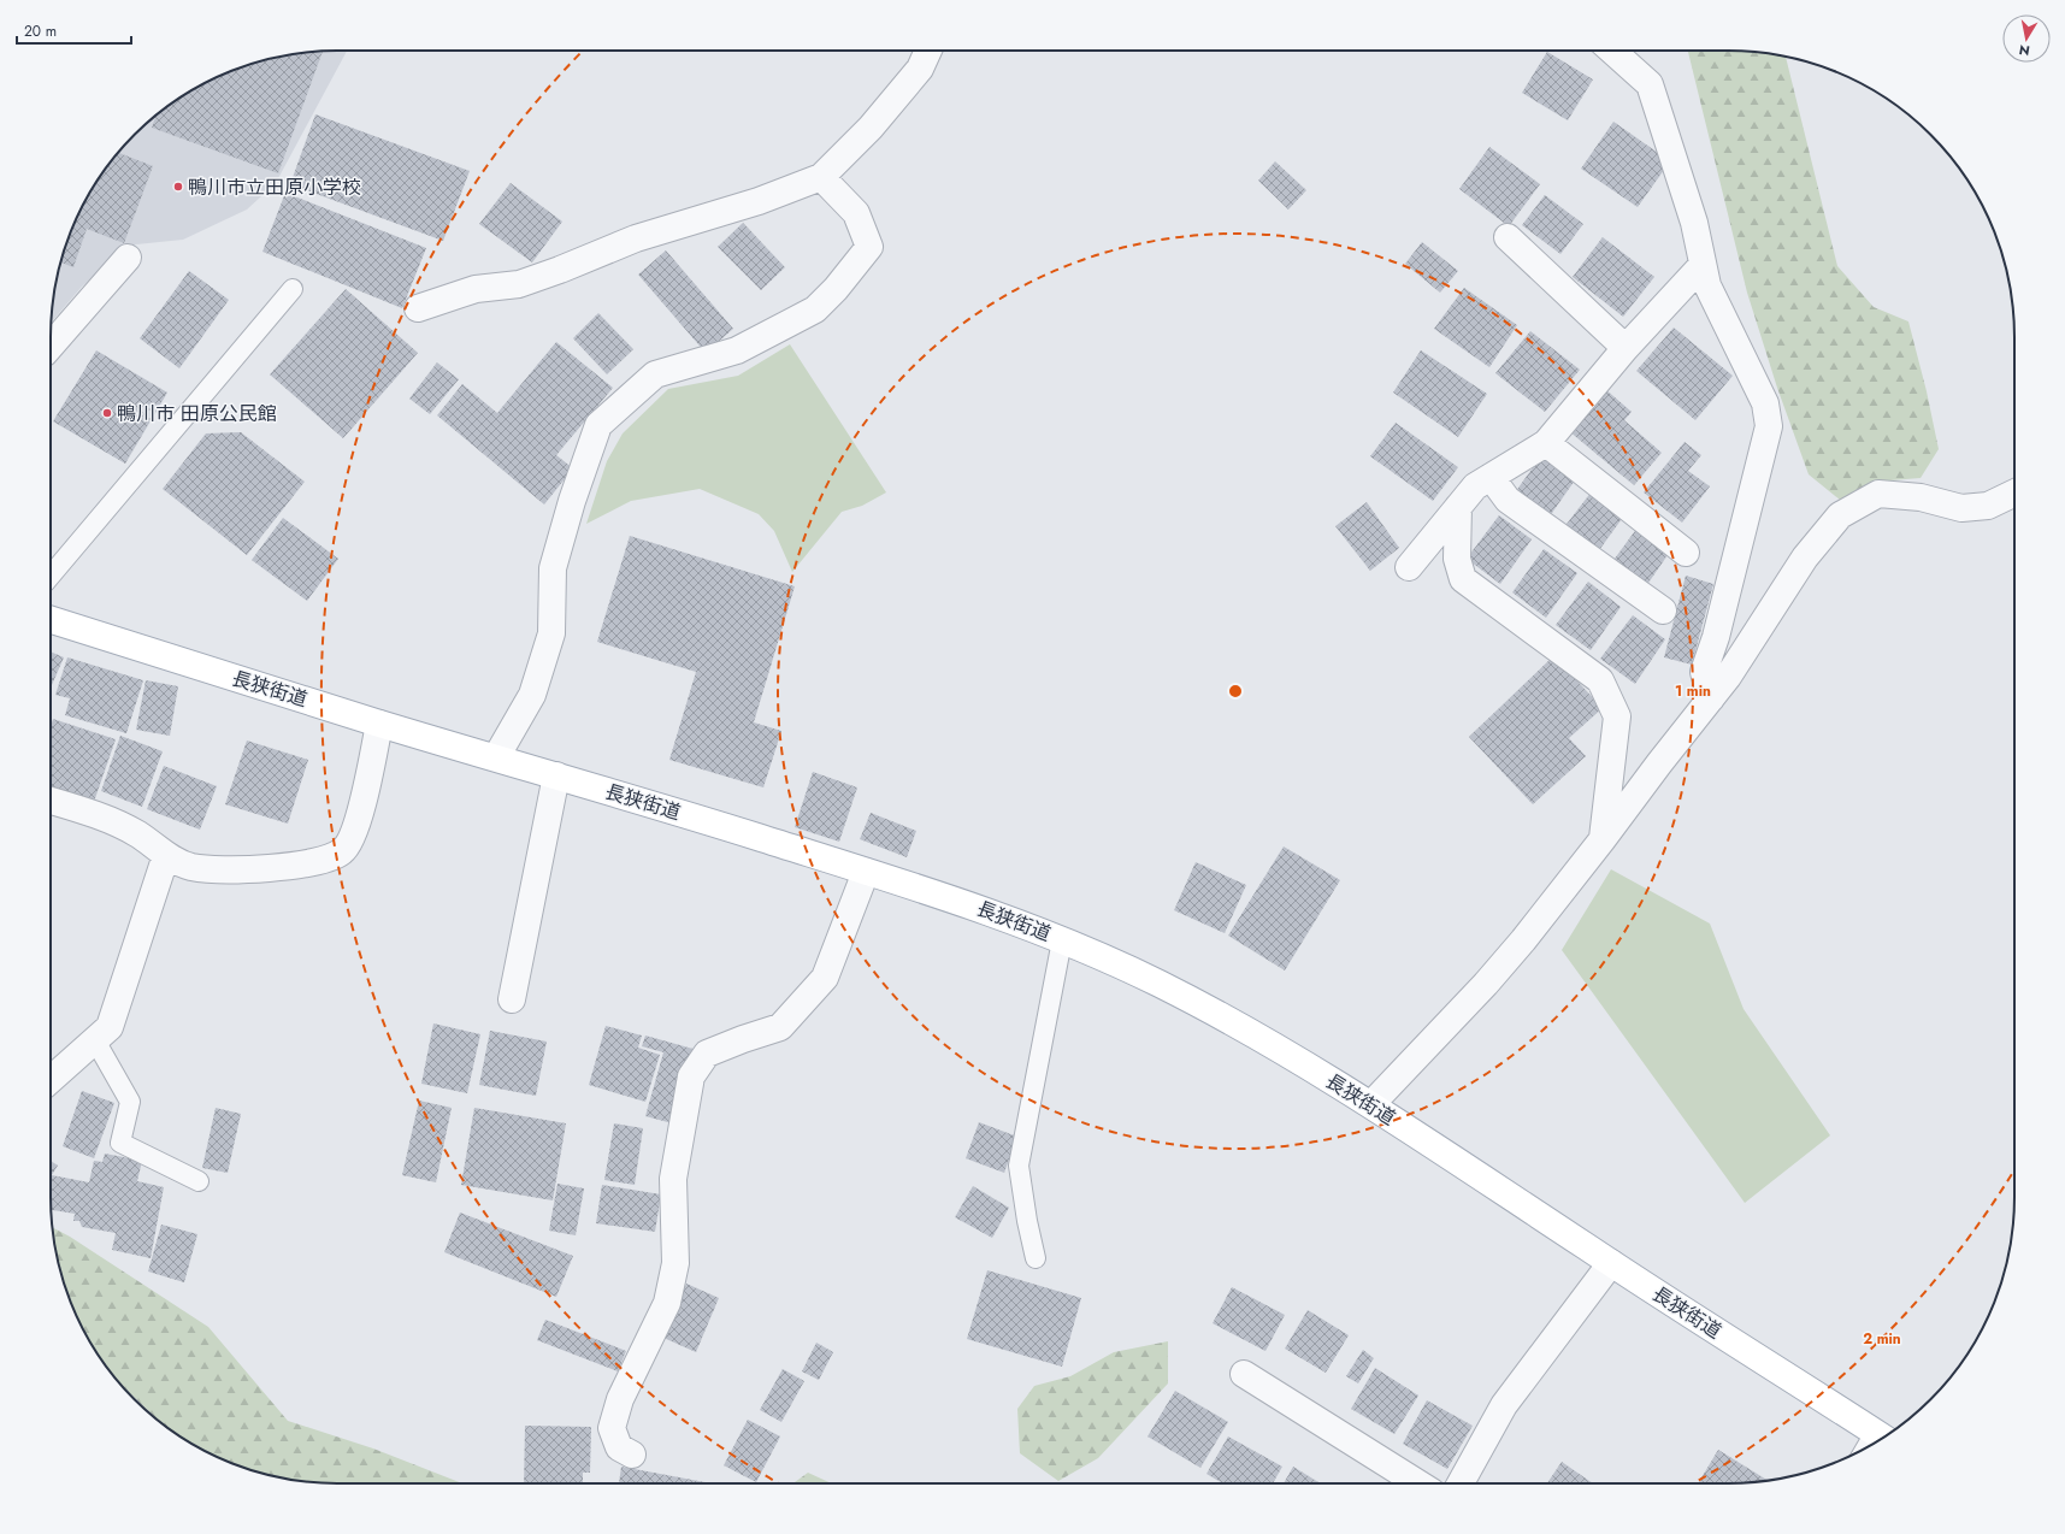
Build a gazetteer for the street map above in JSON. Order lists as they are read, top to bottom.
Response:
{
  "streets": {
    "main road": ["長狭街道"]
  },
  "places": ["鴨川市立田原小学校", "鴨川市 田原公民館"],
  "scale_bar": "20 m",
  "north": "bottom",
  "rings": ["1 min", "2 min"]
}
